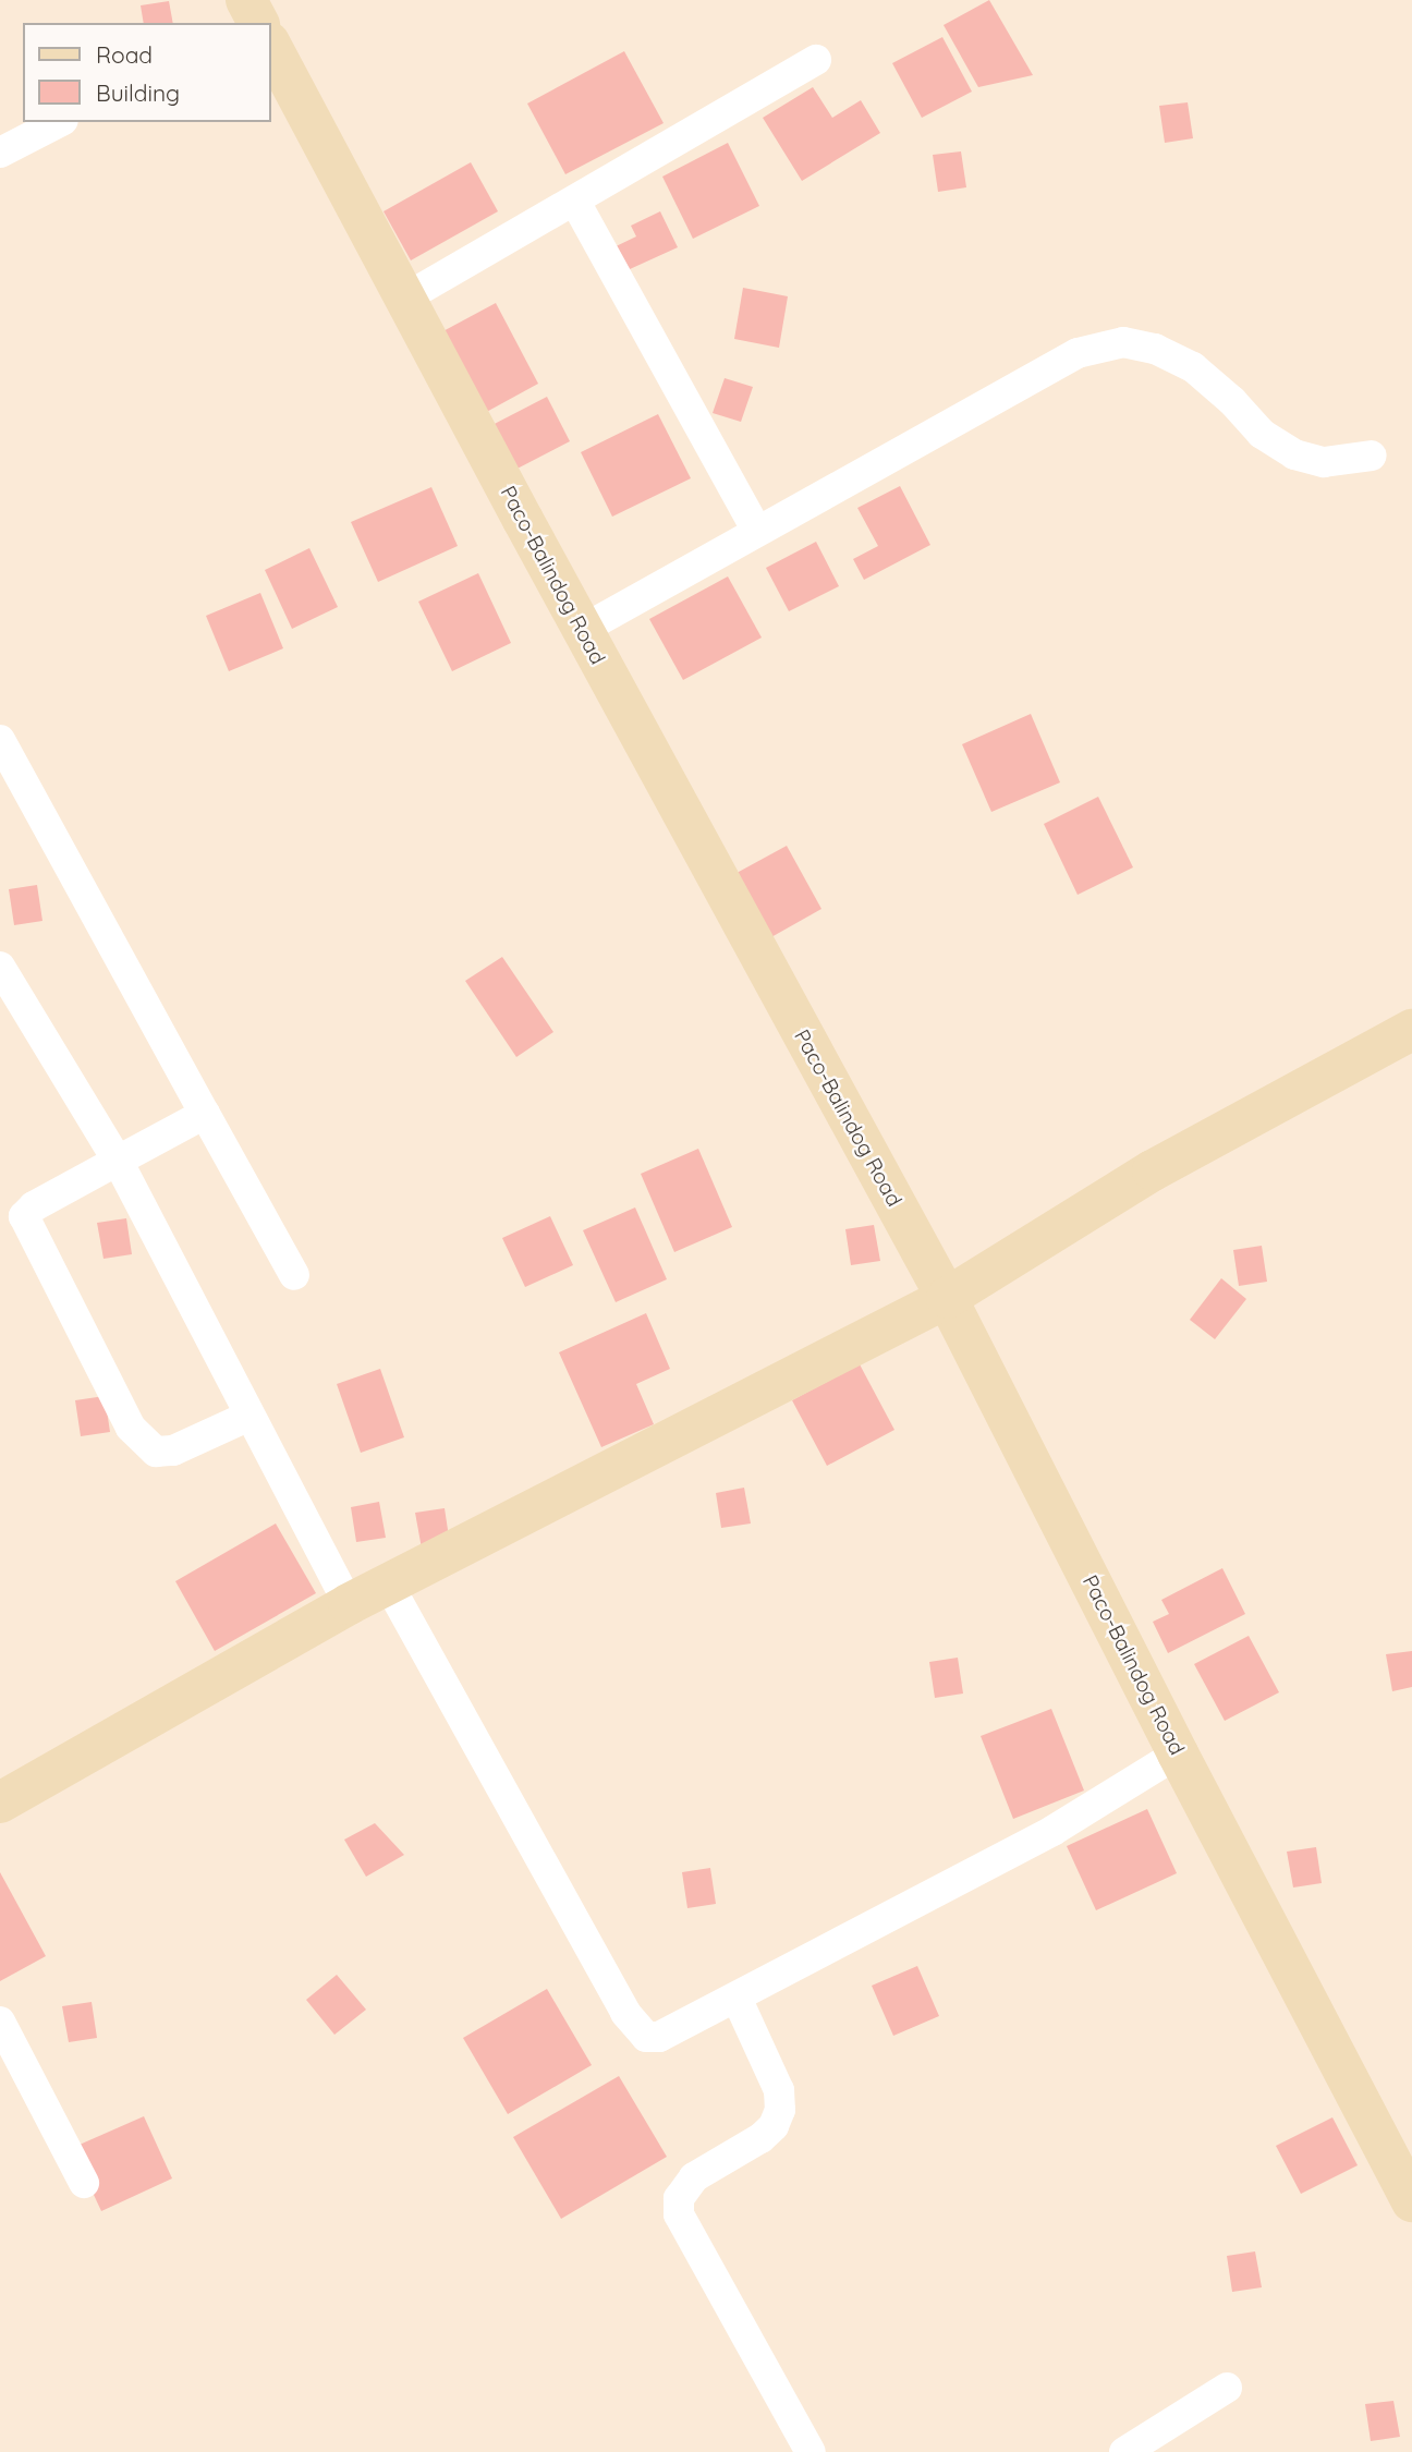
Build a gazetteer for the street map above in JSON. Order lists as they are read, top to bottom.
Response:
{
  "streets": {
    "street": ["Paco-Balindog Road"]
  },
  "legend": ["Road", "Building"]
}
